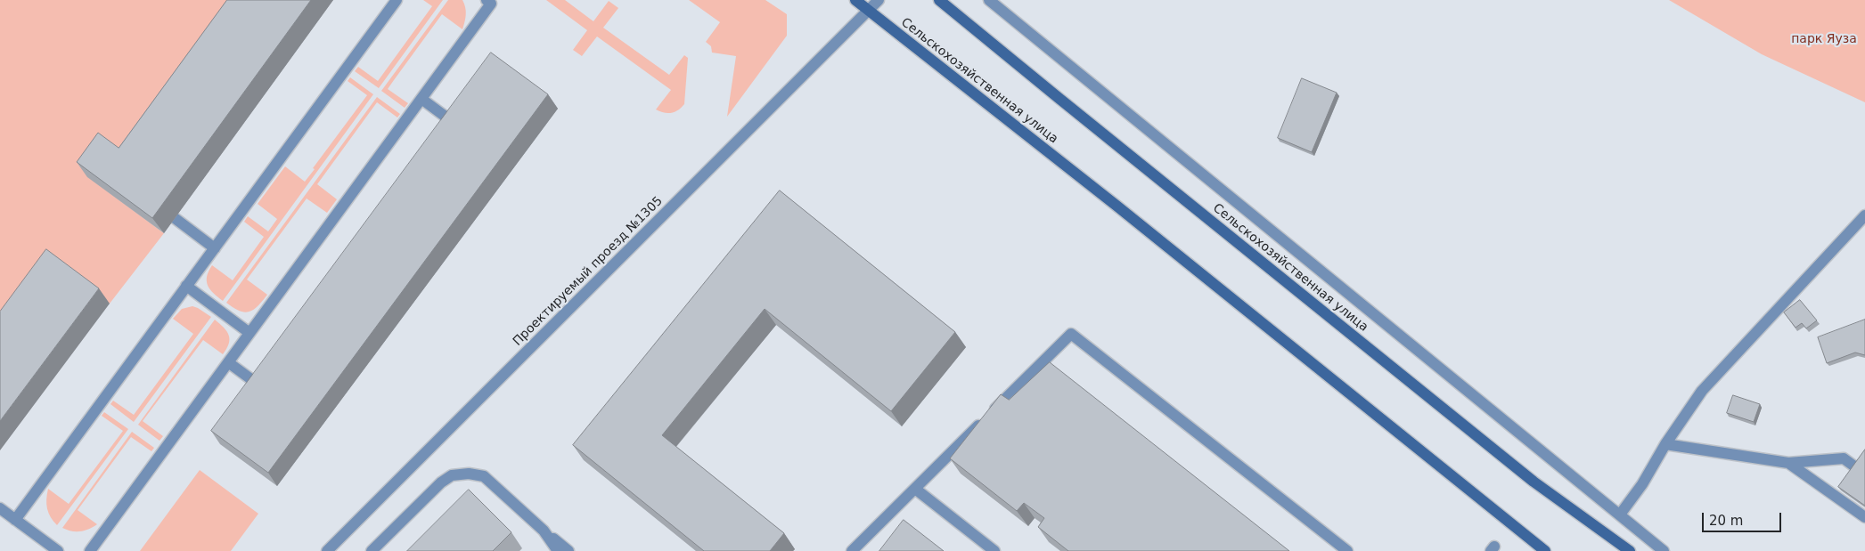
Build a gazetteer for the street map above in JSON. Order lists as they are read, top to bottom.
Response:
{
  "streets": {
    "main road": ["Сельскохозяйственная улица"],
    "street": ["Проектируемый проезд №1305"]
  },
  "crossings": [
    ["Сельскохозяйственная улица", "Проектируемый проезд №1305"]
  ],
  "parks": ["парк Яуза"],
  "scale_bar": "20 m"
}
